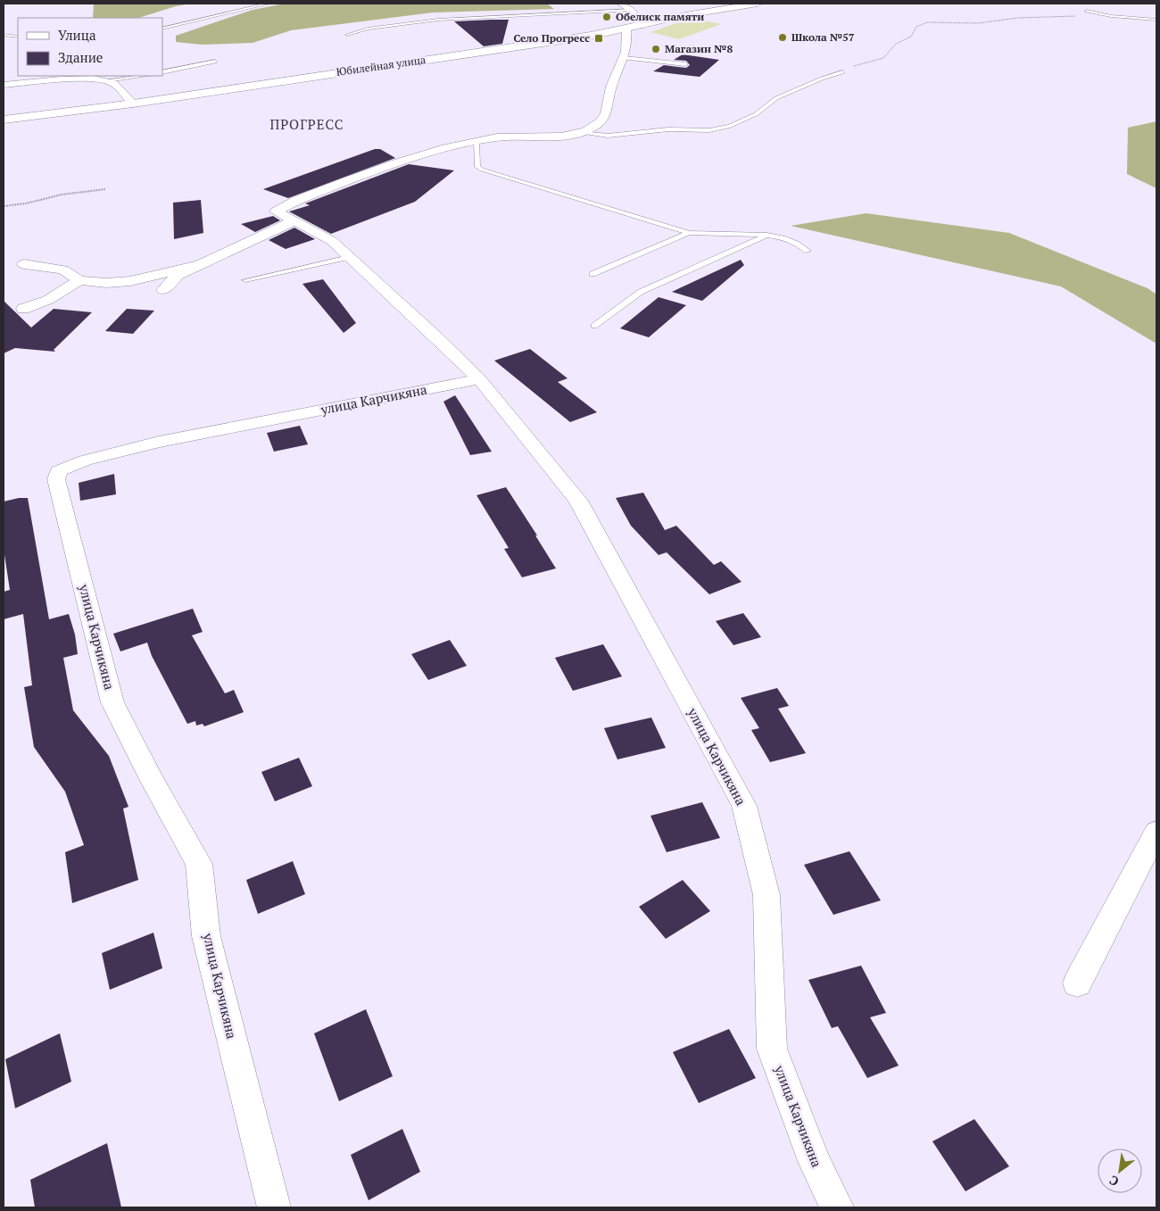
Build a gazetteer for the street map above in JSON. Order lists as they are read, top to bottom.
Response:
{
  "streets": {
    "street": ["Юбилейная улица", "улица Карчикяна"]
  },
  "crossings": [
    ["Юбилейная улица", "улица Карчикяна"]
  ],
  "districts": ["ПРОГРЕСС"],
  "places": {
    "other": ["Обелиск памяти", "Школа №57", "Магазин №8"],
    "transit": ["Село Прогресс"]
  },
  "legend": ["Улица", "Здание"],
  "north": "bottom left"
}
